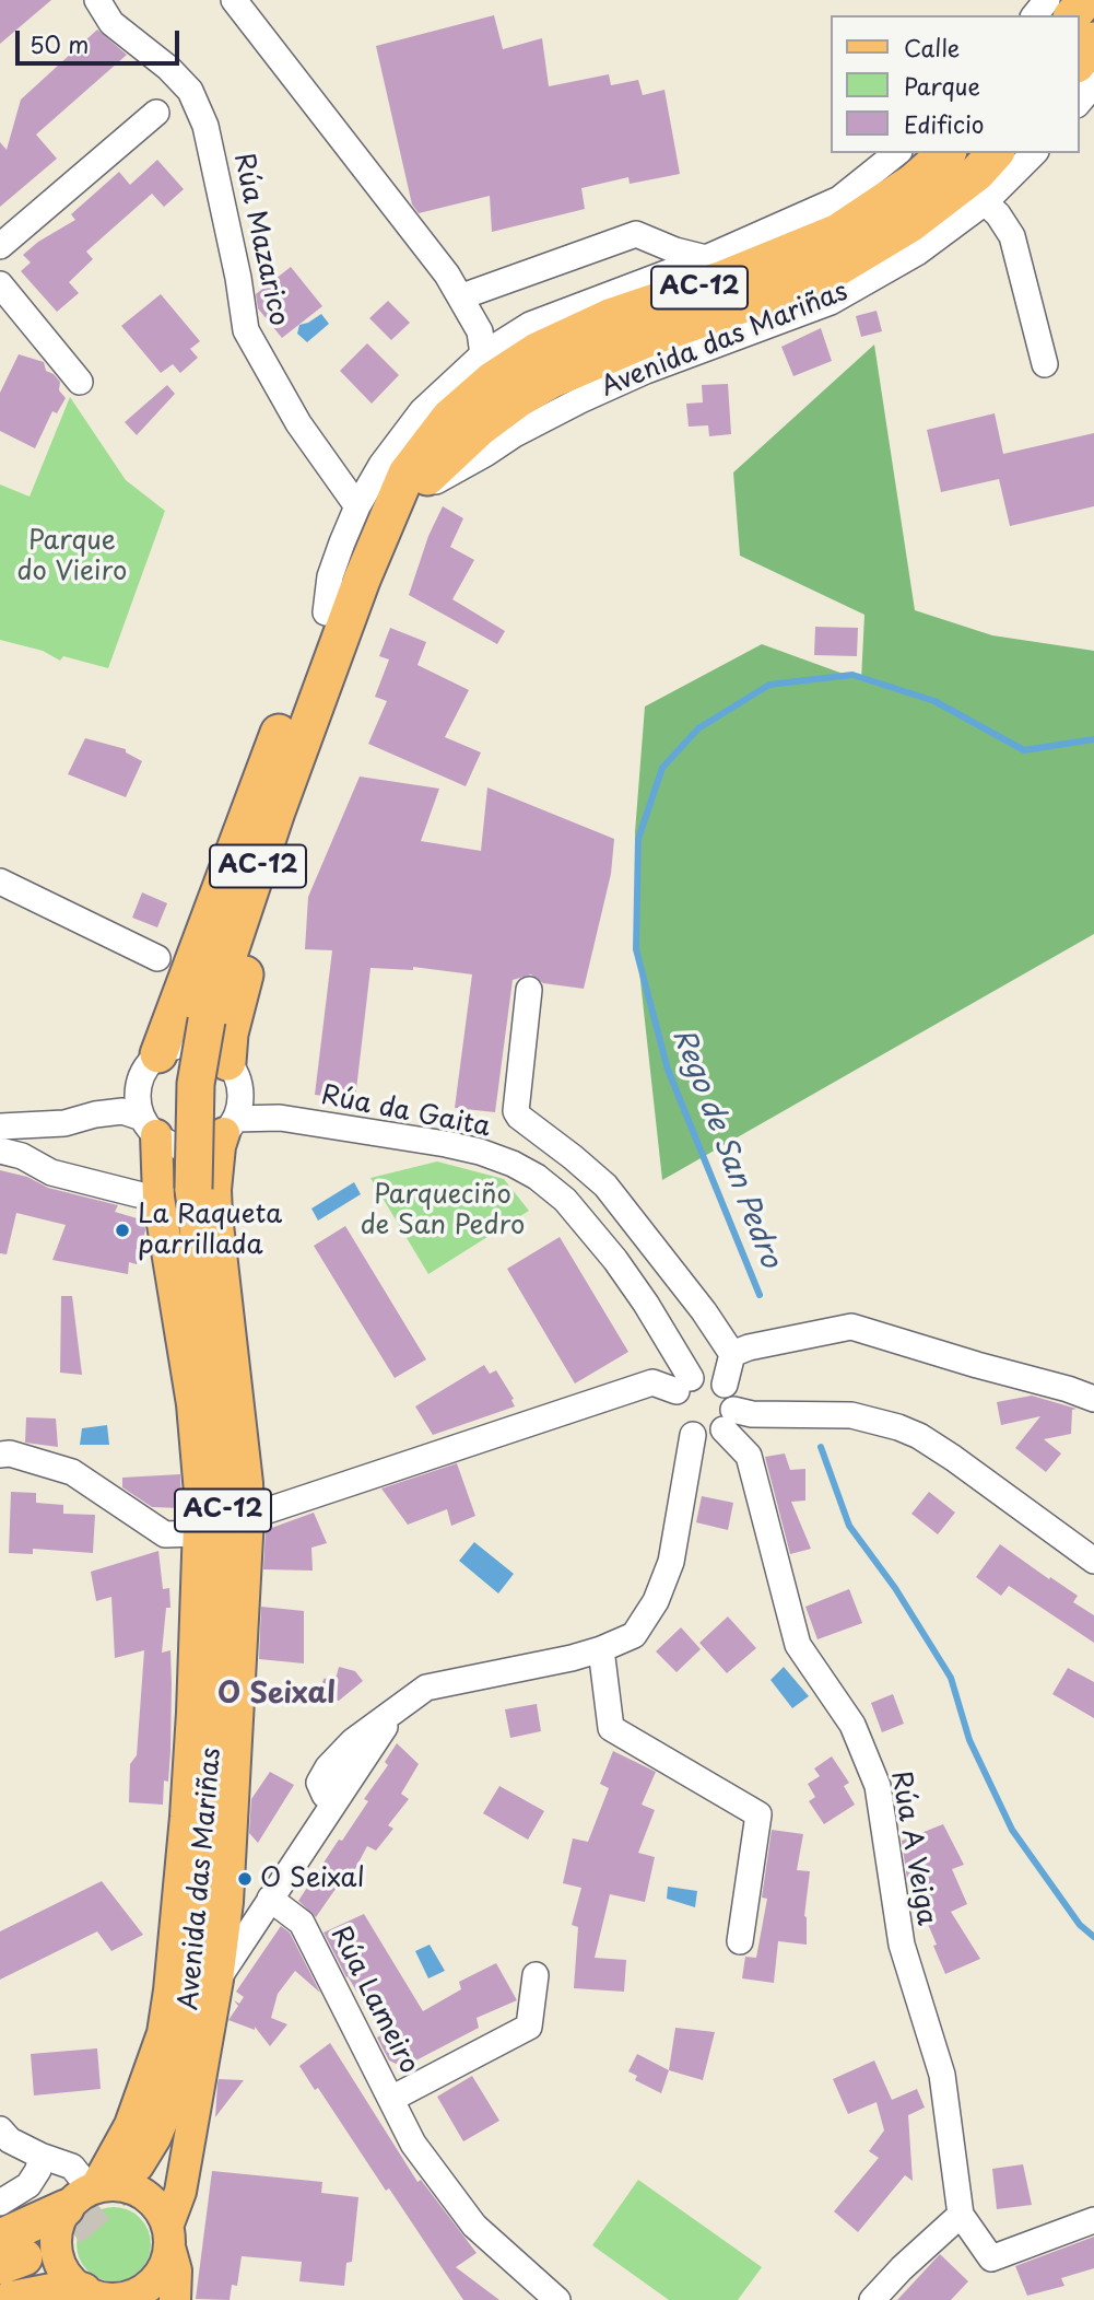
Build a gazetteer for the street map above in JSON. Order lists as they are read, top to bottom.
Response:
{
  "streets": {
    "highway": ["AC-12", "Avenida das Mariñas"],
    "street": [
      "Rúa Mazarico",
      "Rúa da Gaita",
      "Rúa A Veiga",
      "Rúa Lameiro"
    ]
  },
  "districts": ["O Seixal"],
  "water": ["Rego de San Pedro"],
  "parks": ["Parque do Vieiro", "Parqueciño de San Pedro"],
  "places": ["La Raqueta parrillada", "O Seixal"],
  "legend": ["Calle", "Parque", "Edificio"],
  "scale_bar": "50 m"
}
